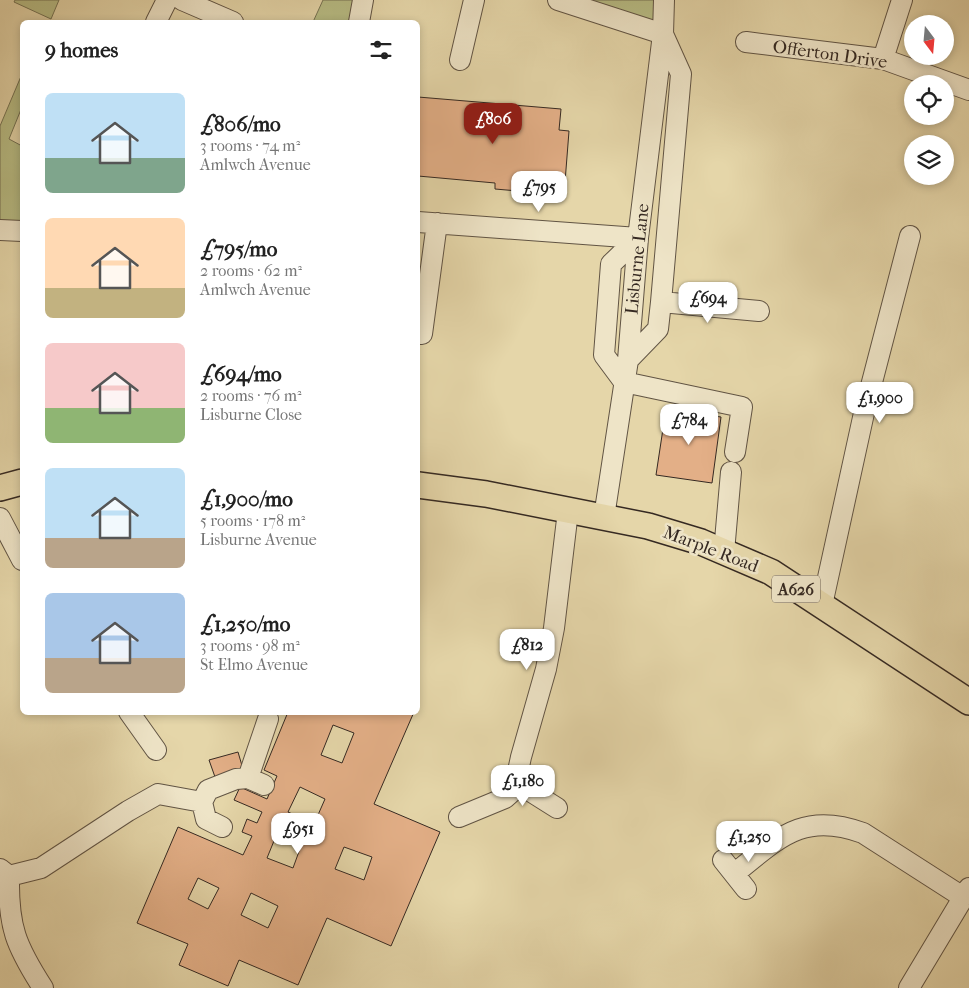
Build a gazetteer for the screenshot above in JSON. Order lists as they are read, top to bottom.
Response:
{
  "streets": {
    "main road": ["Marple Road", "A626"],
    "street": ["Offerton Drive", "Lisburne Lane"]
  },
  "crossings": [
    ["Lisburne Lane", "Marple Road"]
  ],
  "north": "bottom",
  "page": {
    "heading": "9 homes",
    "list": [
      {
        "name": "£806/mo",
        "note": "3 rooms · 74 m² · Amlwch Avenue"
      },
      {
        "name": "£795/mo",
        "note": "2 rooms · 62 m² · Amlwch Avenue"
      },
      {
        "name": "£694/mo",
        "note": "2 rooms · 76 m² · Lisburne Close"
      },
      {
        "name": "£1,900/mo",
        "note": "5 rooms · 178 m² · Lisburne Avenue"
      },
      {
        "name": "£1,250/mo",
        "note": "3 rooms · 98 m² · St Elmo Avenue"
      }
    ],
    "price": [
      "£806",
      "£795",
      "£694",
      "£1,900",
      "£784",
      "£812",
      "£1,180",
      "£951",
      "£1,250"
    ]
  }
}
